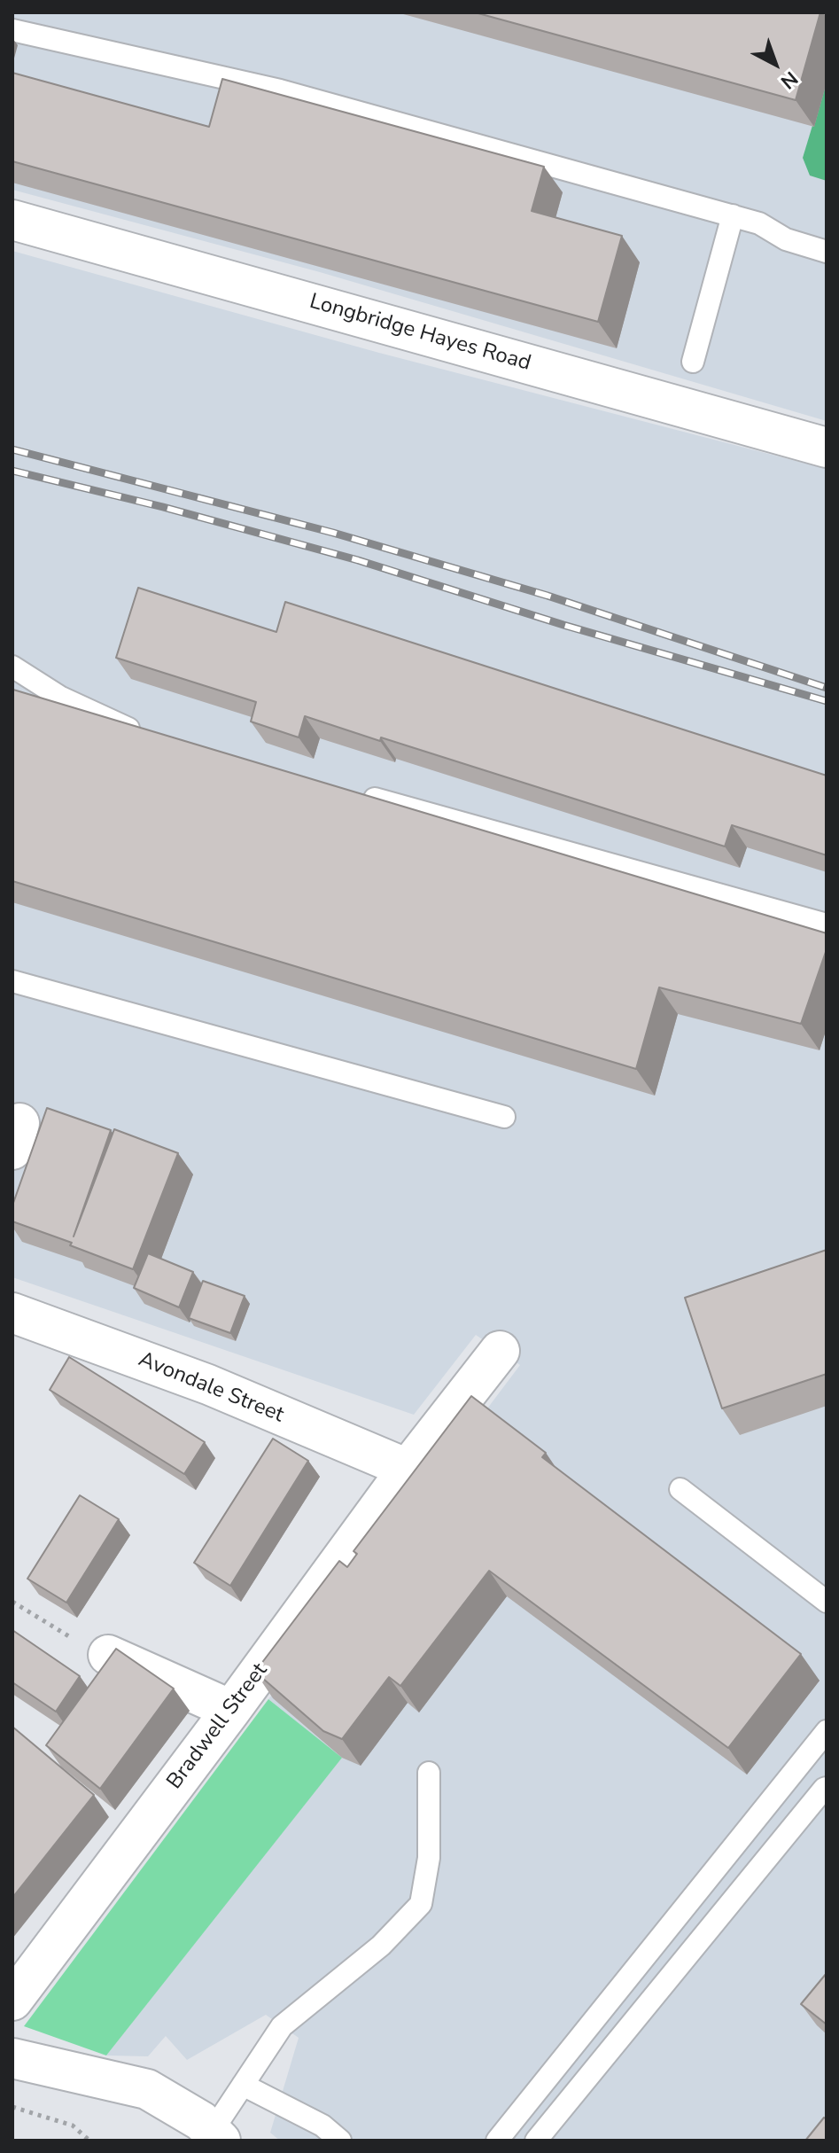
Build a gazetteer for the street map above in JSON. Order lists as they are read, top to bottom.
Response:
{
  "streets": {
    "street": ["Longbridge Hayes Road", "Avondale Street", "Bradwell Street"]
  },
  "crossings": [
    ["Avondale Street", "Bradwell Street"]
  ],
  "north": "bottom right"
}
